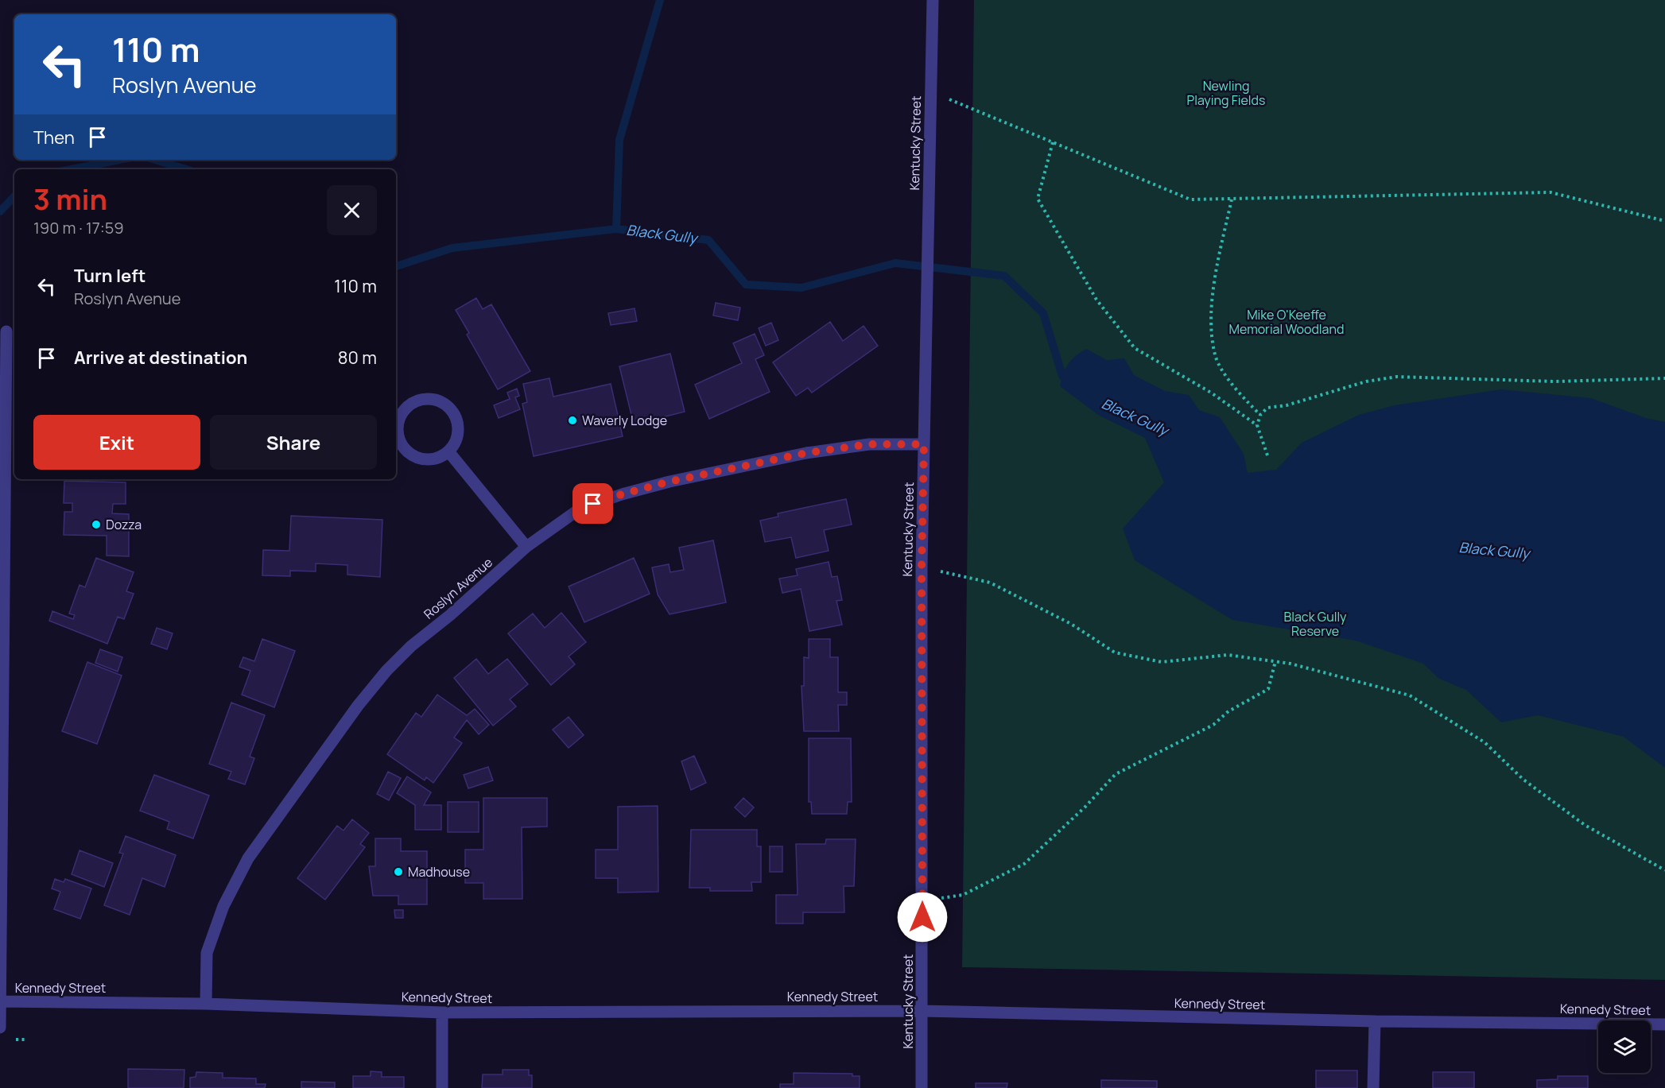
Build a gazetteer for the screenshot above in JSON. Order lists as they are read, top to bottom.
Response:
{
  "streets": {
    "street": ["Kentucky Street", "Roslyn Avenue", "Kennedy Street"]
  },
  "crossings": [
    ["Kentucky Street", "Roslyn Avenue"],
    ["Kentucky Street", "Kennedy Street"],
    ["Roslyn Avenue", "Kennedy Street"]
  ],
  "water": ["Black Gully"],
  "parks": ["Newling Playing Fields", "Mike O'Keeffe Memorial Woodland", "Black Gully Reserve"],
  "places": ["Waverly Lodge", "Dozza", "Madhouse"],
  "page": {
    "turn": ["110 m", "Roslyn Avenue"],
    "then": "Then",
    "heading": ["3 min", "190 m · 17:59"],
    "list": [
      {
        "name": "Turn left",
        "note": "Roslyn Avenue",
        "value": "110 m"
      },
      {
        "name": "Arrive at destination",
        "value": "80 m"
      }
    ],
    "buttons": ["Exit", "Share"]
  }
}
